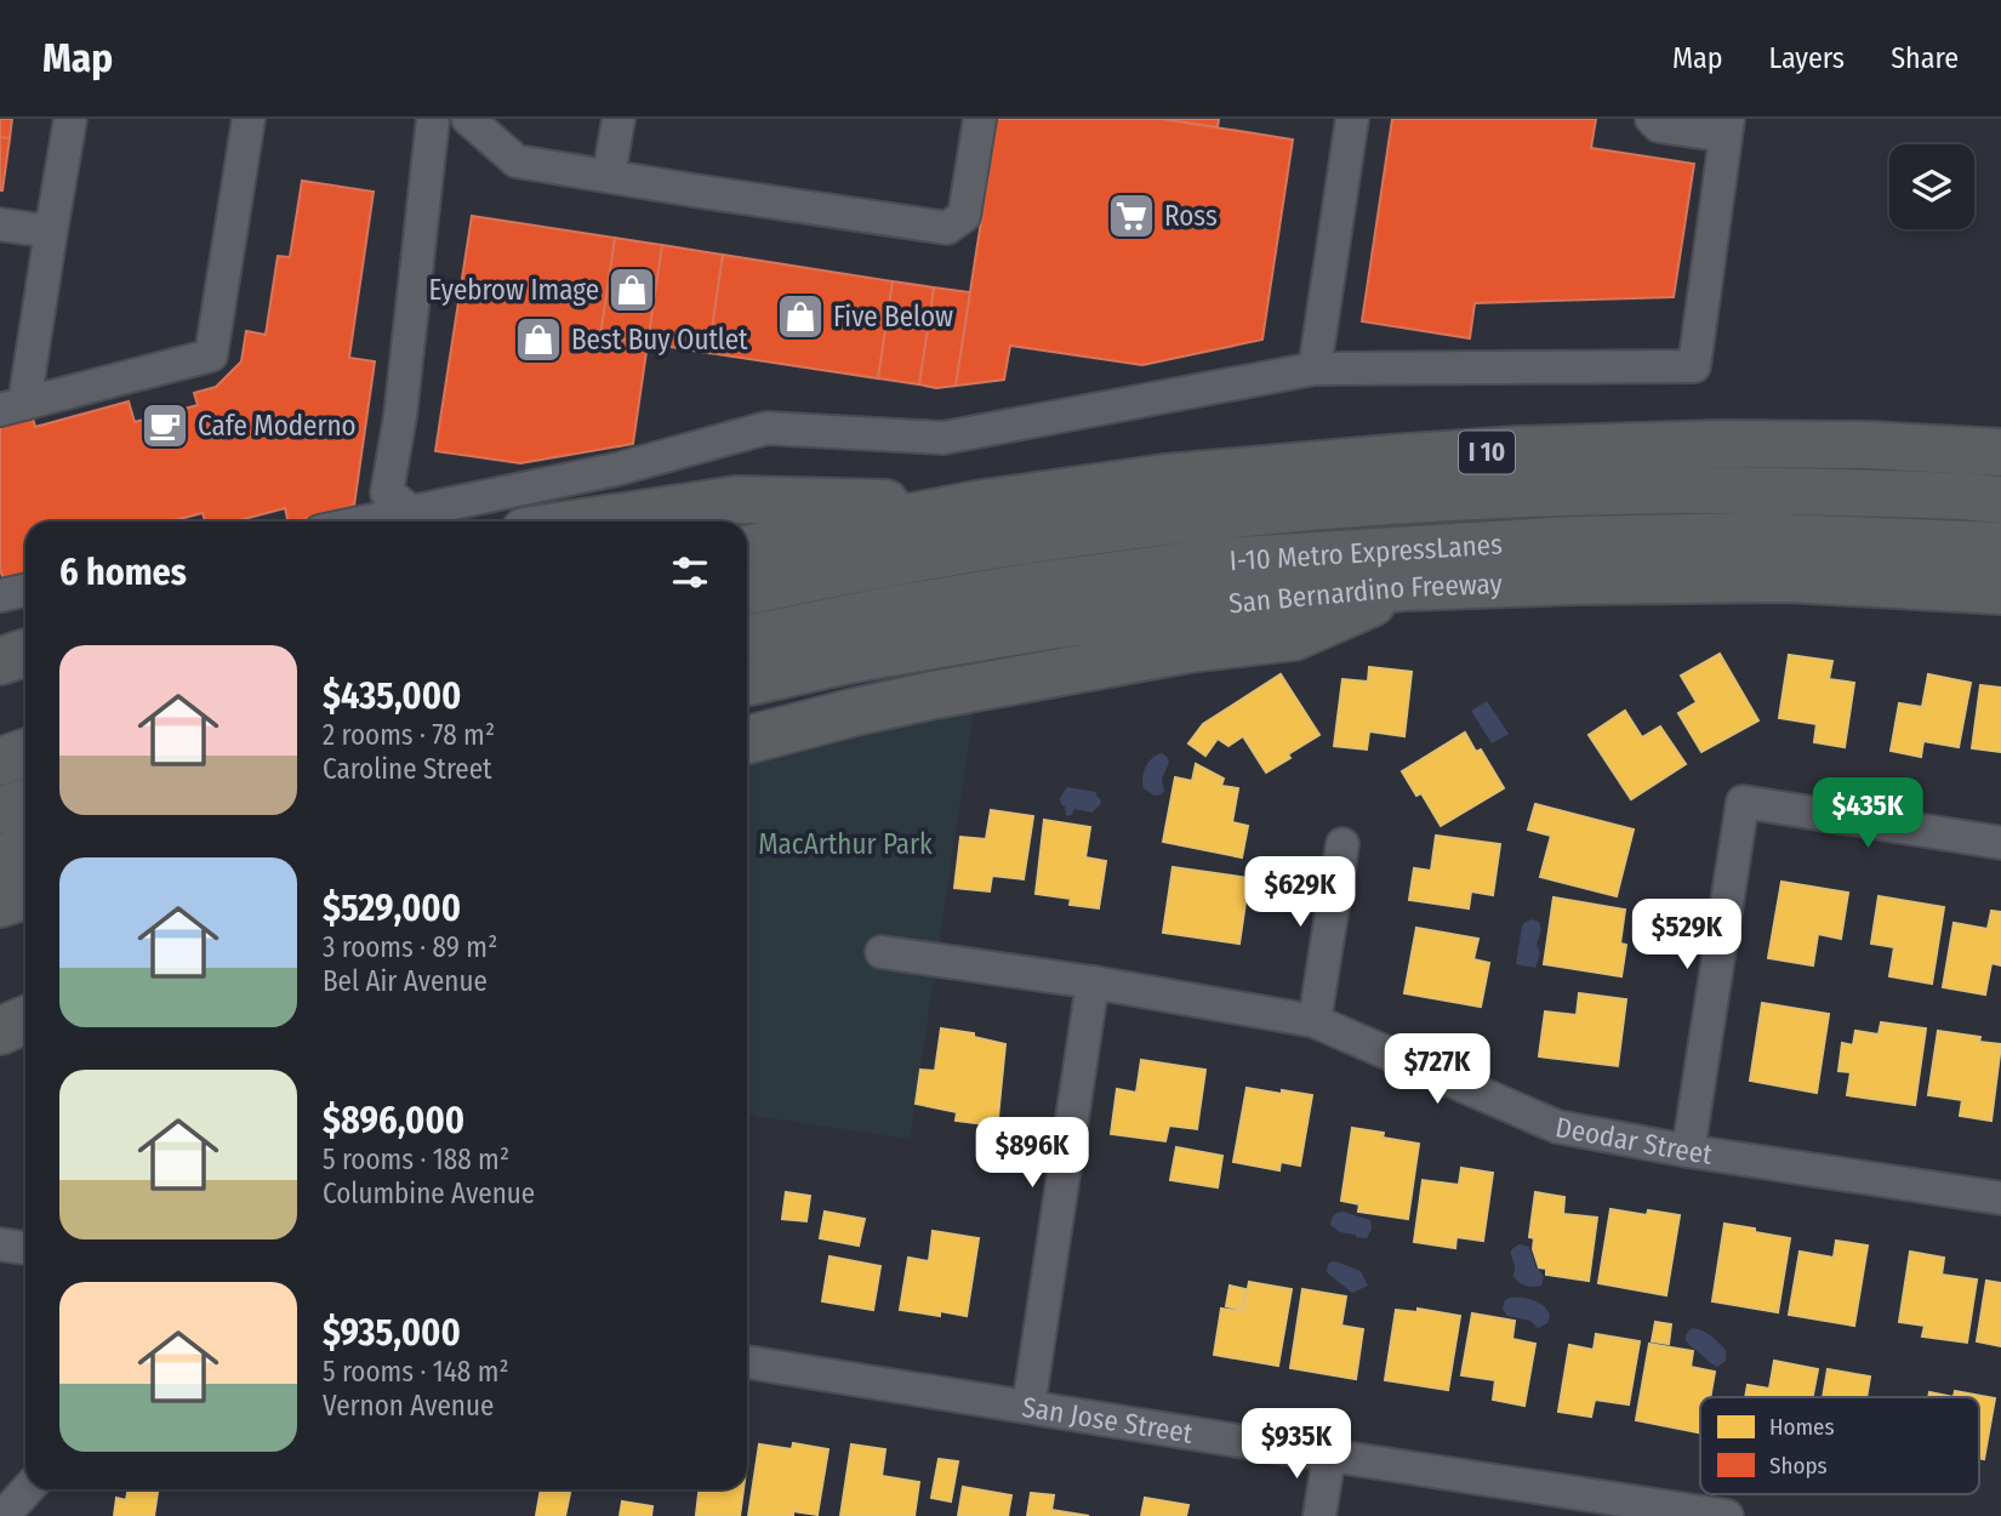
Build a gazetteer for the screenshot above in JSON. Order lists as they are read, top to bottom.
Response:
{
  "streets": {
    "highway": ["I 10", "I-10 Metro ExpressLanes", "San Bernardino Freeway"],
    "street": ["Deodar Street", "San Jose Street"]
  },
  "parks": ["MacArthur Park"],
  "places": {
    "supermarket": ["Ross"],
    "shop": ["Eyebrow Image", "Five Below", "Best Buy Outlet"],
    "cafe": ["Cafe Moderno"]
  },
  "legend": ["Homes", "Shops"],
  "page": {
    "header": "Map",
    "nav": ["Map", "Layers", "Share"],
    "heading": "6 homes",
    "list": [
      {
        "name": "$435,000",
        "note": "2 rooms · 78 m² · Caroline Street"
      },
      {
        "name": "$529,000",
        "note": "3 rooms · 89 m² · Bel Air Avenue"
      },
      {
        "name": "$896,000",
        "note": "5 rooms · 188 m² · Columbine Avenue"
      },
      {
        "name": "$935,000",
        "note": "5 rooms · 148 m² · Vernon Avenue"
      }
    ],
    "price": [
      "$435K",
      "$629K",
      "$529K",
      "$727K",
      "$896K",
      "$935K"
    ]
  }
}
